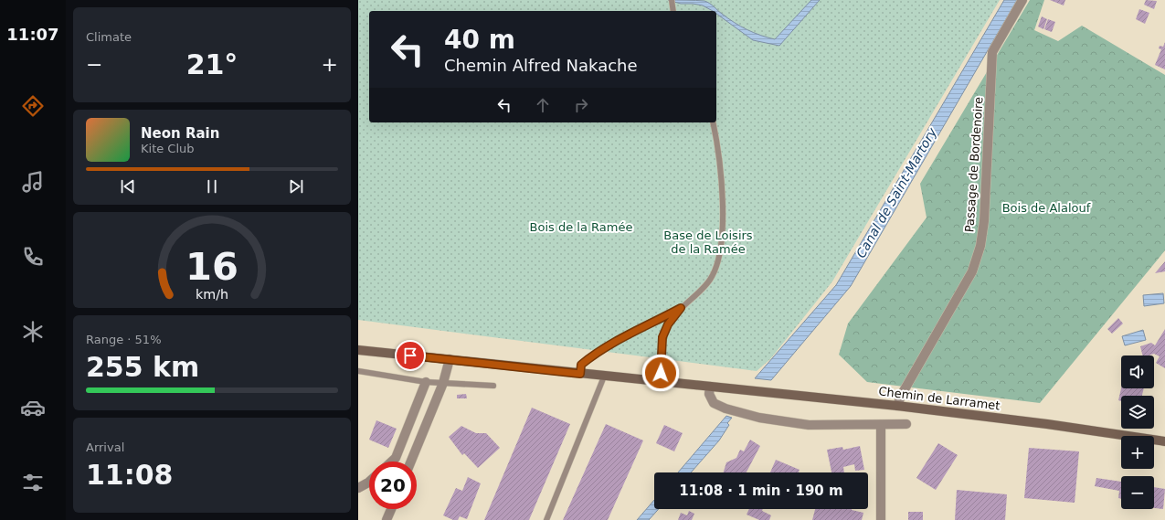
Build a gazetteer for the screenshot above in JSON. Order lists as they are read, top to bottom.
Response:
{
  "streets": {
    "main road": ["Chemin de Larramet"],
    "street": ["Passage de Bordenoire"]
  },
  "crossings": [
    ["Passage de Bordenoire", "Chemin de Larramet"]
  ],
  "water": ["Canal de Saint-Martory"],
  "parks": ["Bois de Alalouf", "Bois de la Ramée", "Base de Loisirs de la Ramée"],
  "page": {
    "tabs": "11:07",
    "tile": [
      "Climate",
      ["Range · 51%", "255 km"],
      ["Arrival", "11:08"]
    ],
    "turn": ["40 m", "Chemin Alfred Nakache"],
    "heat": ["−", "21°", "+"],
    "song": ["Neon Rain", "Kite Club"],
    "map_buttons": ["+", "−"],
    "limit": "20",
    "trip": "11:08 · 1 min · 190 m",
    "gauge": ["16", "km/h"]
  }
}
